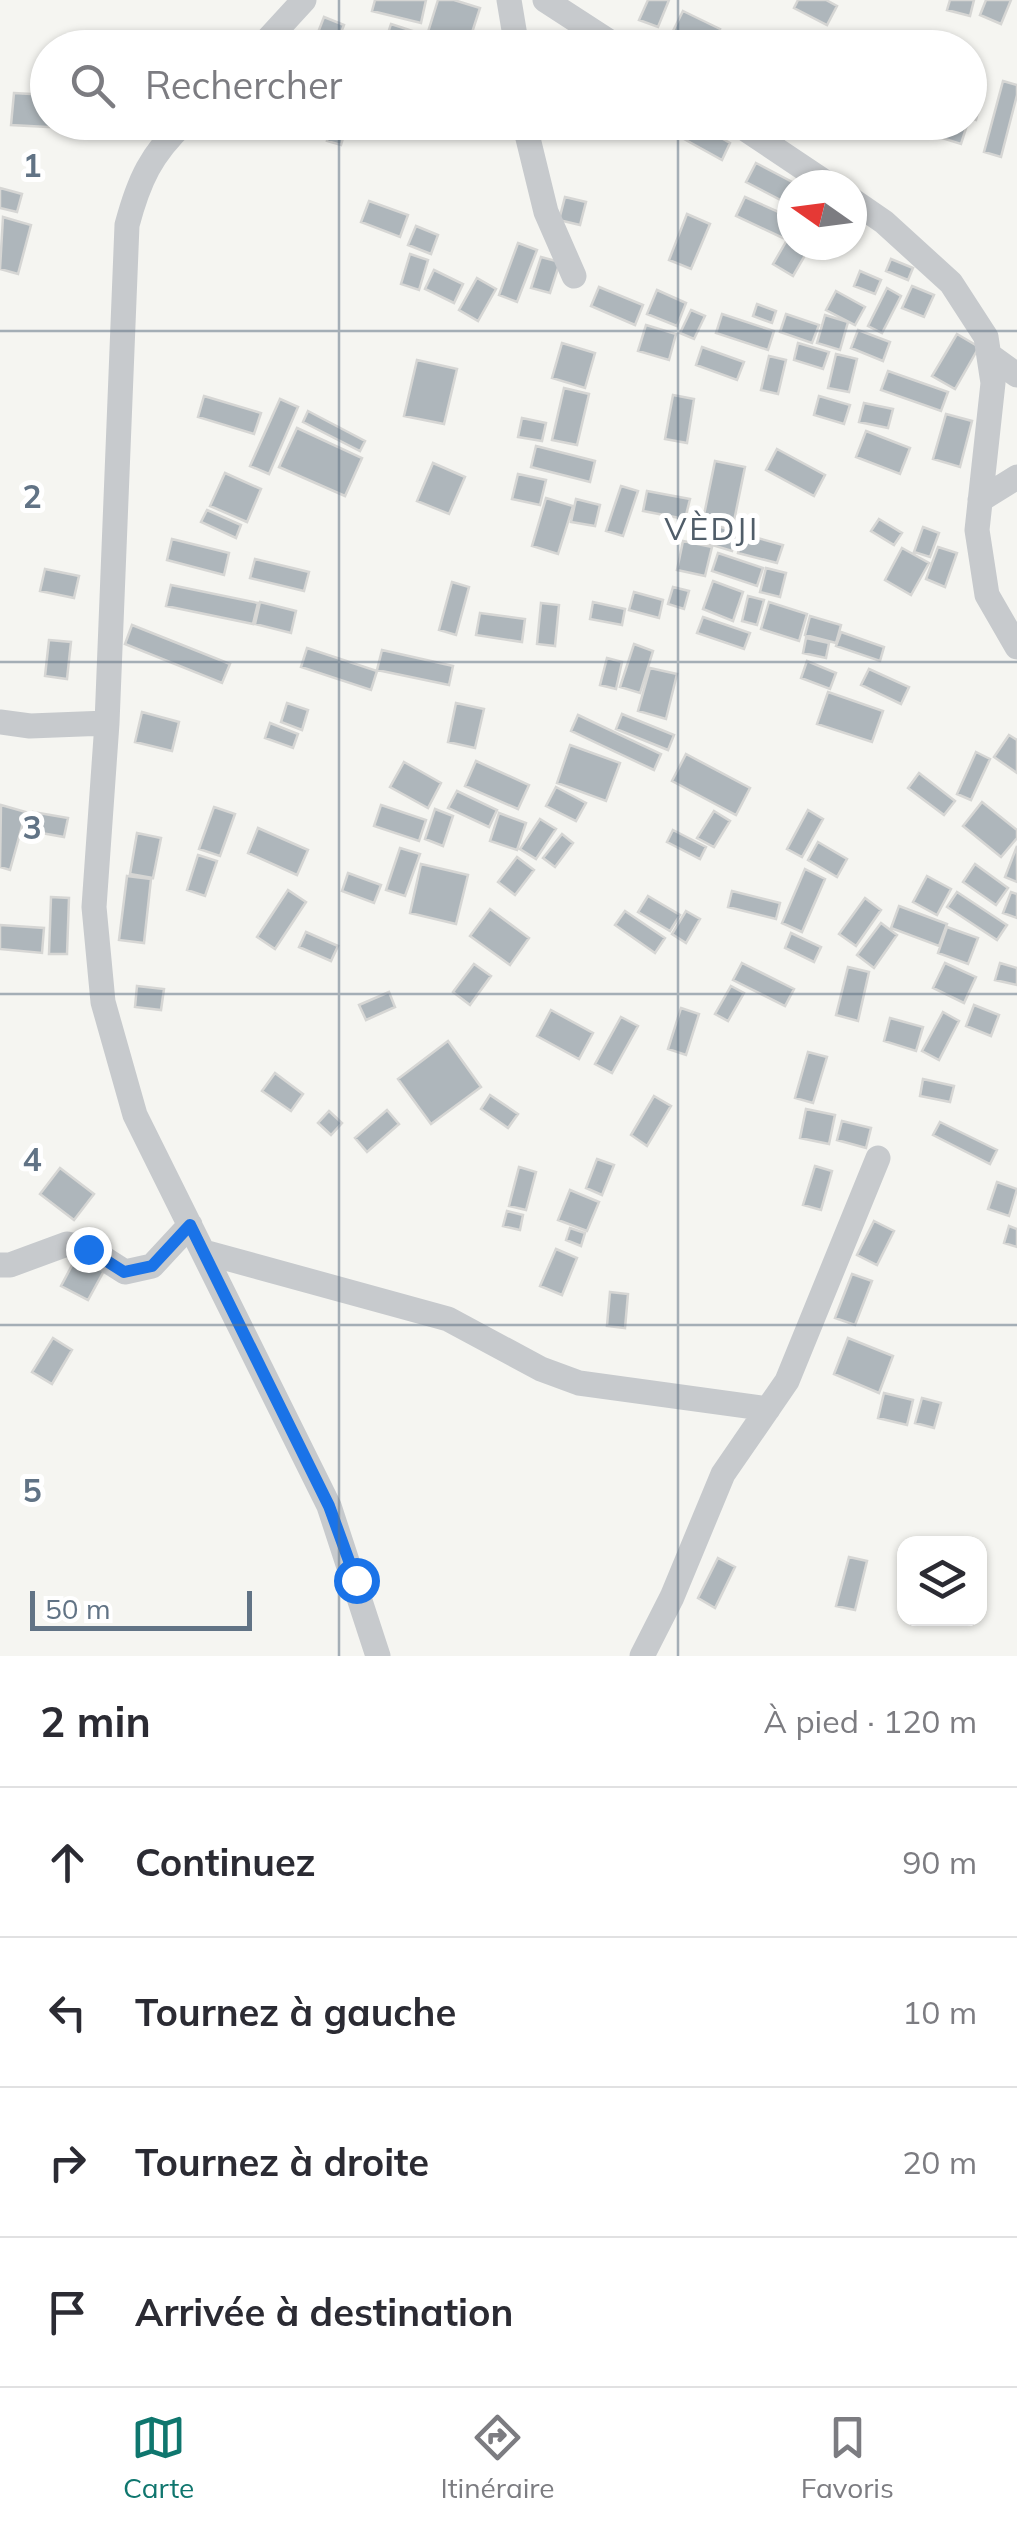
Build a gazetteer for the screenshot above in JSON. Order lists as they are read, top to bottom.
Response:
{
  "districts": ["VÈDJI"],
  "scale_bar": "50 m",
  "north": "left",
  "page": {
    "search": "Rechercher",
    "scale": "50 m",
    "heading": ["2 min", "À pied · 120 m"],
    "list": [
      ["Continuez", "90 m"],
      ["Tournez à gauche", "10 m"],
      ["Tournez à droite", "20 m"],
      "Arrivée à destination"
    ],
    "nav": ["Carte", "Itinéraire", "Favoris"]
  },
  "grid": {
    "rows": [
      "1",
      "2",
      "3",
      "4",
      "5"
    ]
  }
}
